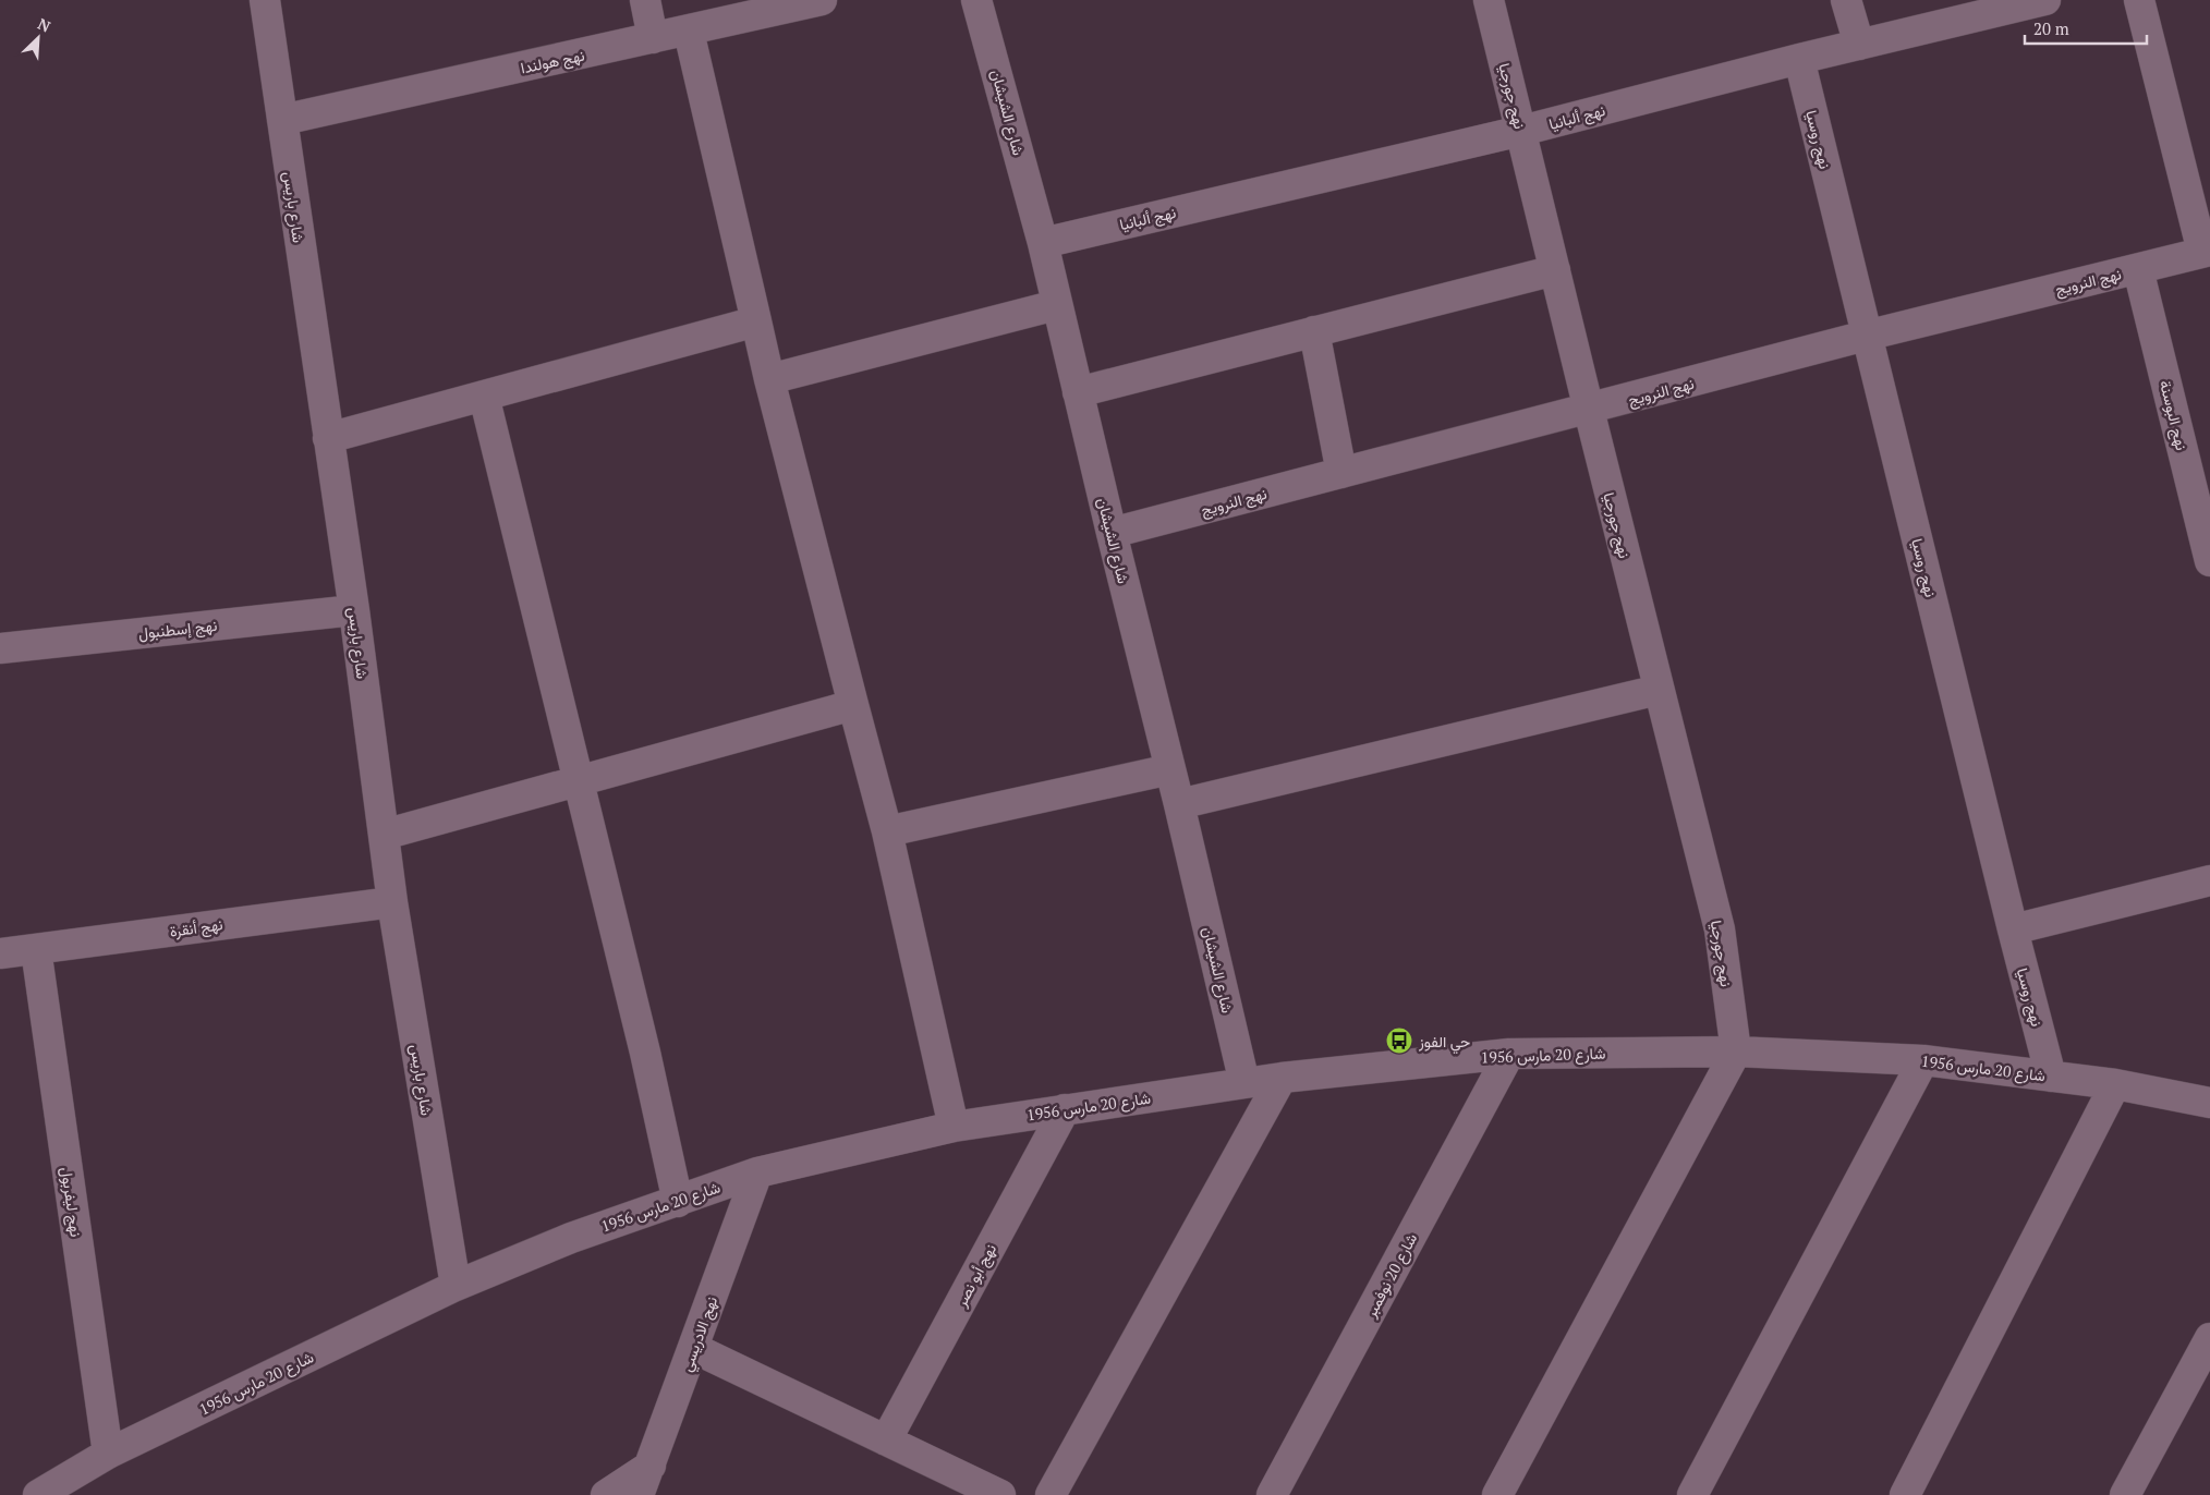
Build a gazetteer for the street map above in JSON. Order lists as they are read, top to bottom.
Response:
{
  "streets": {
    "street": [
      "نهج هولندا",
      "نهج جورجيا",
      "شارع الشيشان",
      "نهج ألبانيا",
      "نهج روسيا",
      "شارع باريس",
      "نهج النرويج",
      "نهج البوسنة",
      "نهج إسطنبول",
      "نهج أنقرة",
      "شارع 20 مارس 1956",
      "نهج ليفربول",
      "نهج أبو نصر",
      "شارع 20 نوفمبر",
      "نهج الادريسي"
    ]
  },
  "crossings": [
    ["نهج هولندا", "شارع باريس"],
    ["نهج جورجيا", "نهج ألبانيا"],
    ["نهج جورجيا", "نهج النرويج"],
    ["نهج جورجيا", "شارع 20 مارس 1956"],
    ["شارع الشيشان", "نهج ألبانيا"],
    ["شارع الشيشان", "نهج النرويج"],
    ["شارع الشيشان", "شارع 20 مارس 1956"],
    ["نهج ألبانيا", "نهج روسيا"],
    ["نهج روسيا", "نهج النرويج"],
    ["نهج روسيا", "شارع 20 مارس 1956"],
    ["شارع باريس", "نهج إسطنبول"],
    ["شارع باريس", "نهج أنقرة"],
    ["شارع باريس", "شارع 20 مارس 1956"],
    ["نهج النرويج", "نهج البوسنة"],
    ["نهج أنقرة", "نهج ليفربول"],
    ["شارع 20 مارس 1956", "نهج ليفربول"],
    ["شارع 20 مارس 1956", "نهج أبو نصر"],
    ["شارع 20 مارس 1956", "شارع 20 نوفمبر"],
    ["شارع 20 مارس 1956", "نهج الادريسي"]
  ],
  "places": {
    "bus stop": ["حي الفوز"]
  },
  "scale_bar": "20 m",
  "north": "top right"
}
